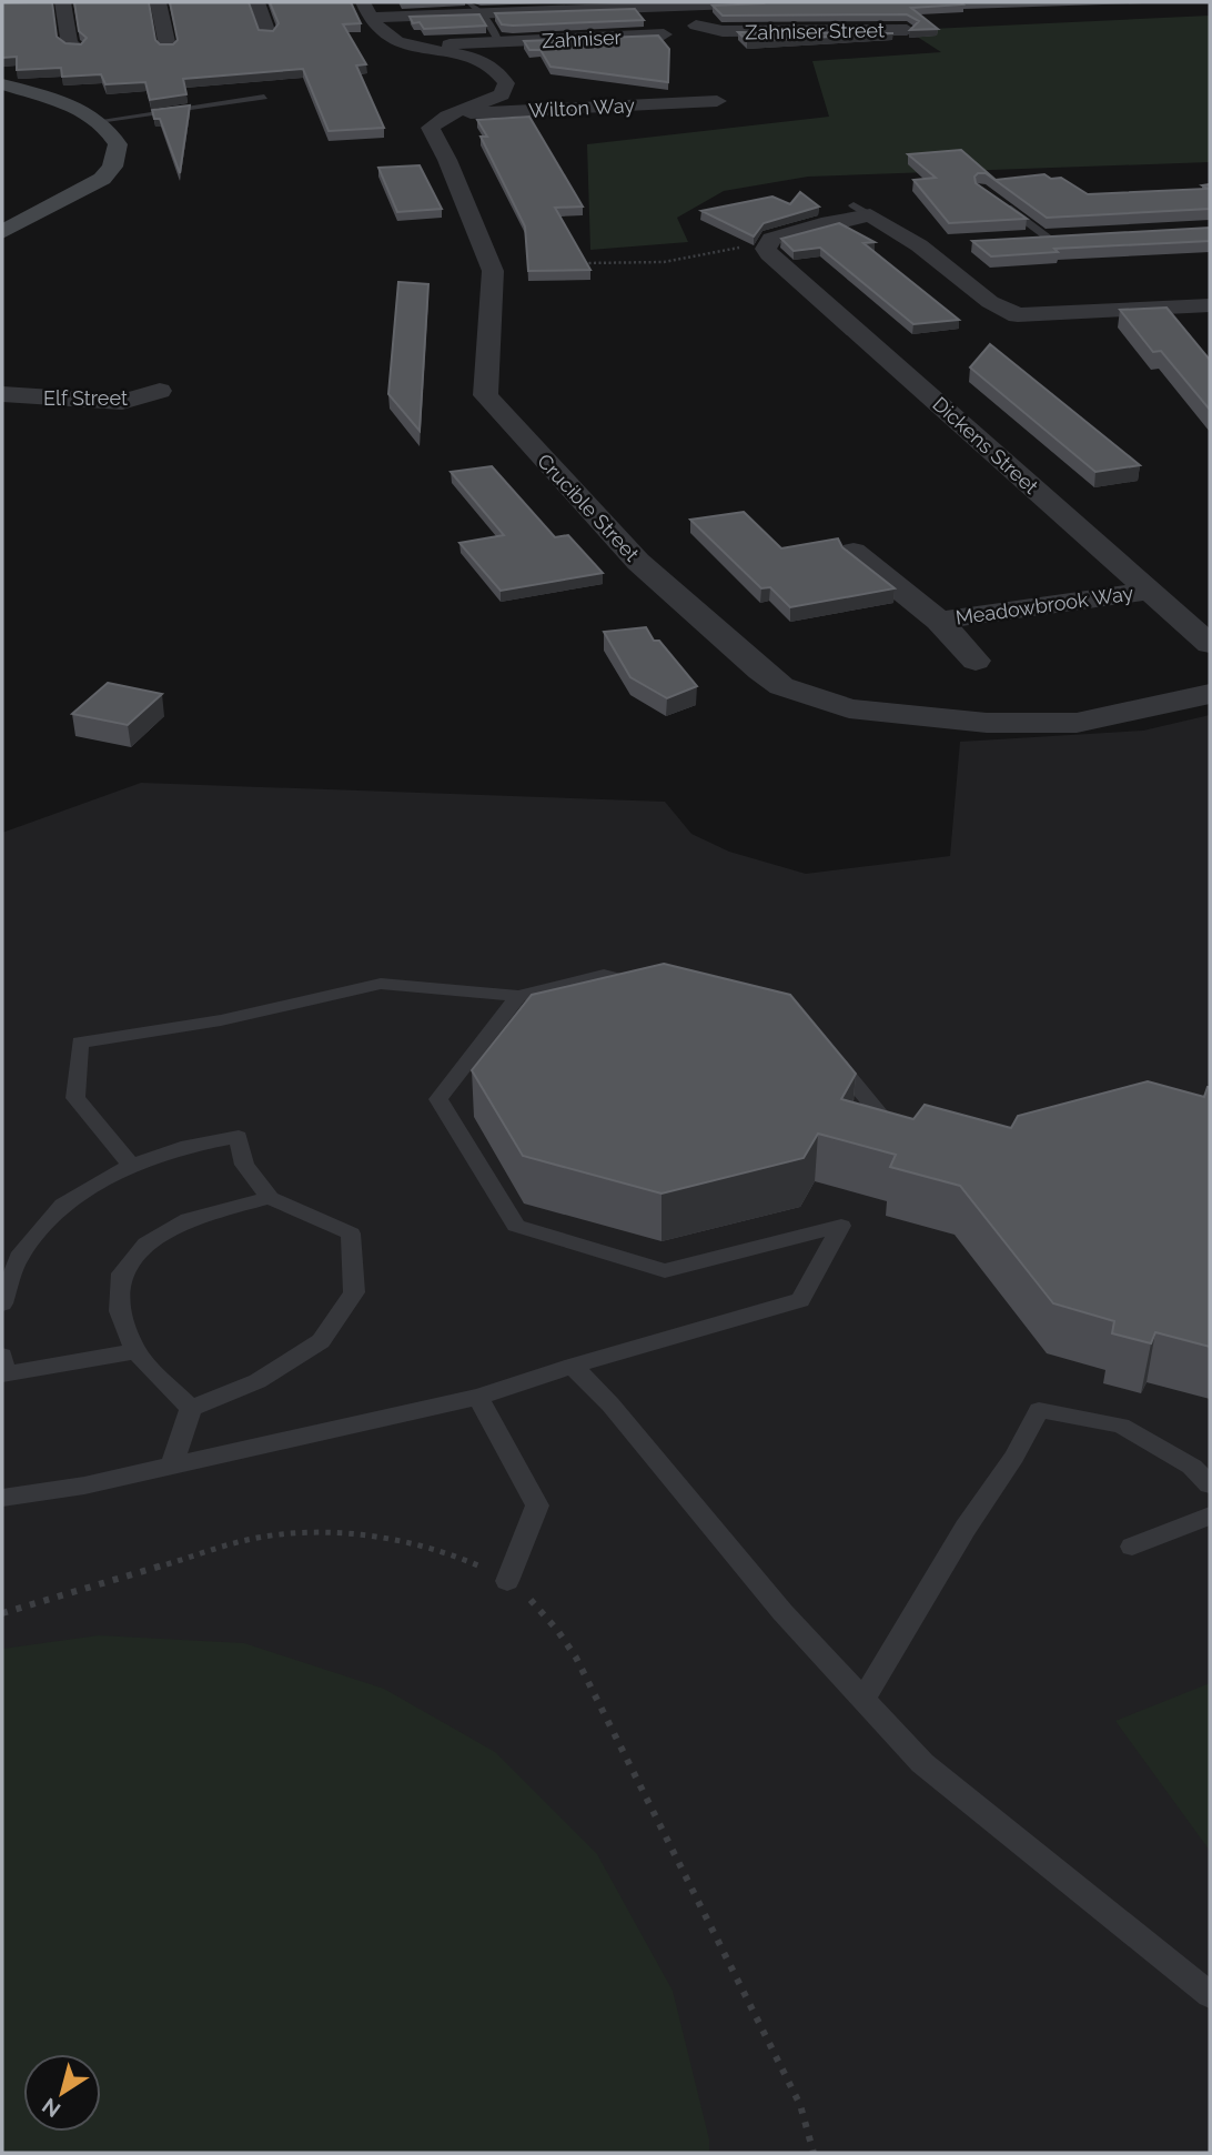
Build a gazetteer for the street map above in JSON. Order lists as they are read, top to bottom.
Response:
{
  "streets": {
    "street": [
      "Zahniser Street",
      "Zahniser",
      "Wilton Way",
      "Elf Street",
      "Dickens Street",
      "Crucible Street",
      "Meadowbrook Way"
    ]
  },
  "crossings": [
    ["Wilton Way", "Crucible Street"],
    ["Dickens Street", "Meadowbrook Way"]
  ],
  "north": "bottom left"
}
